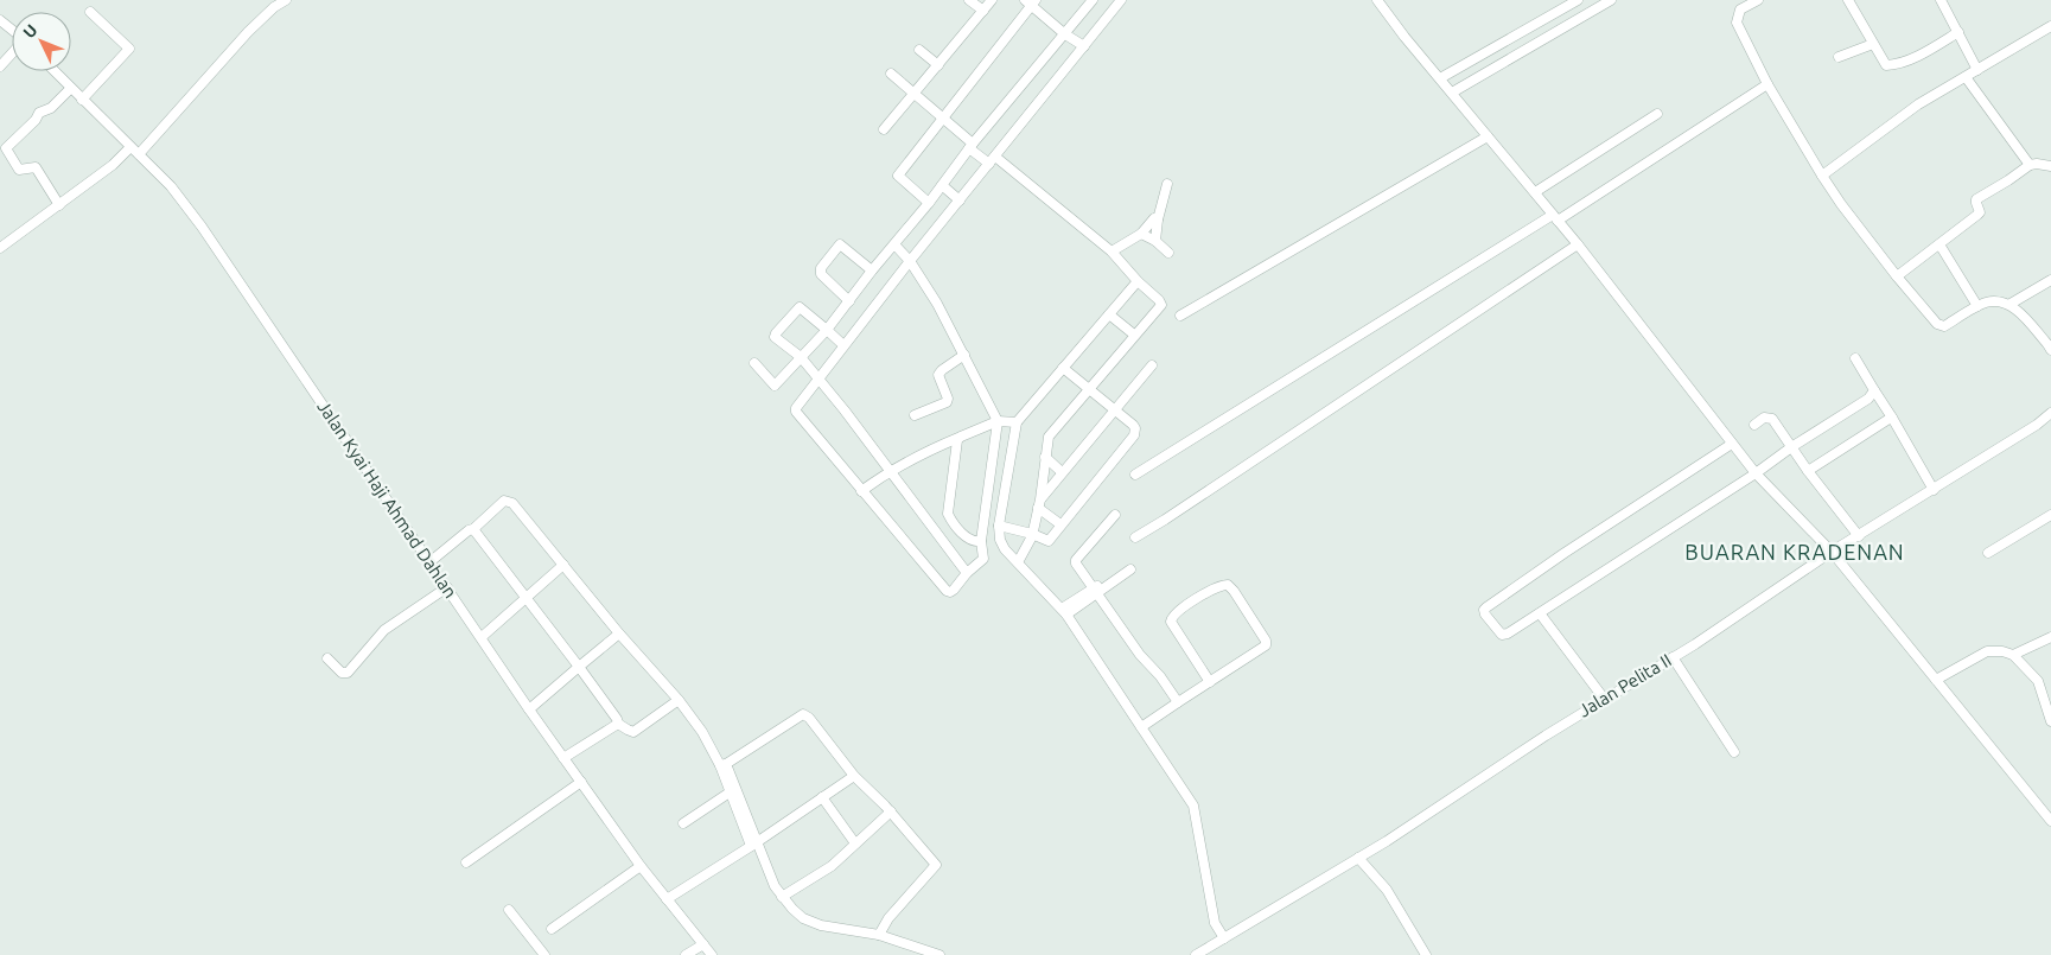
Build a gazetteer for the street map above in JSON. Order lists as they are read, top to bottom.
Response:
{
  "streets": {
    "street": ["Jalan Kyai Haji Ahmad Dahlan", "Jalan Pelita II"]
  },
  "districts": ["BUARAN KRADENAN"],
  "north": "top left"
}
